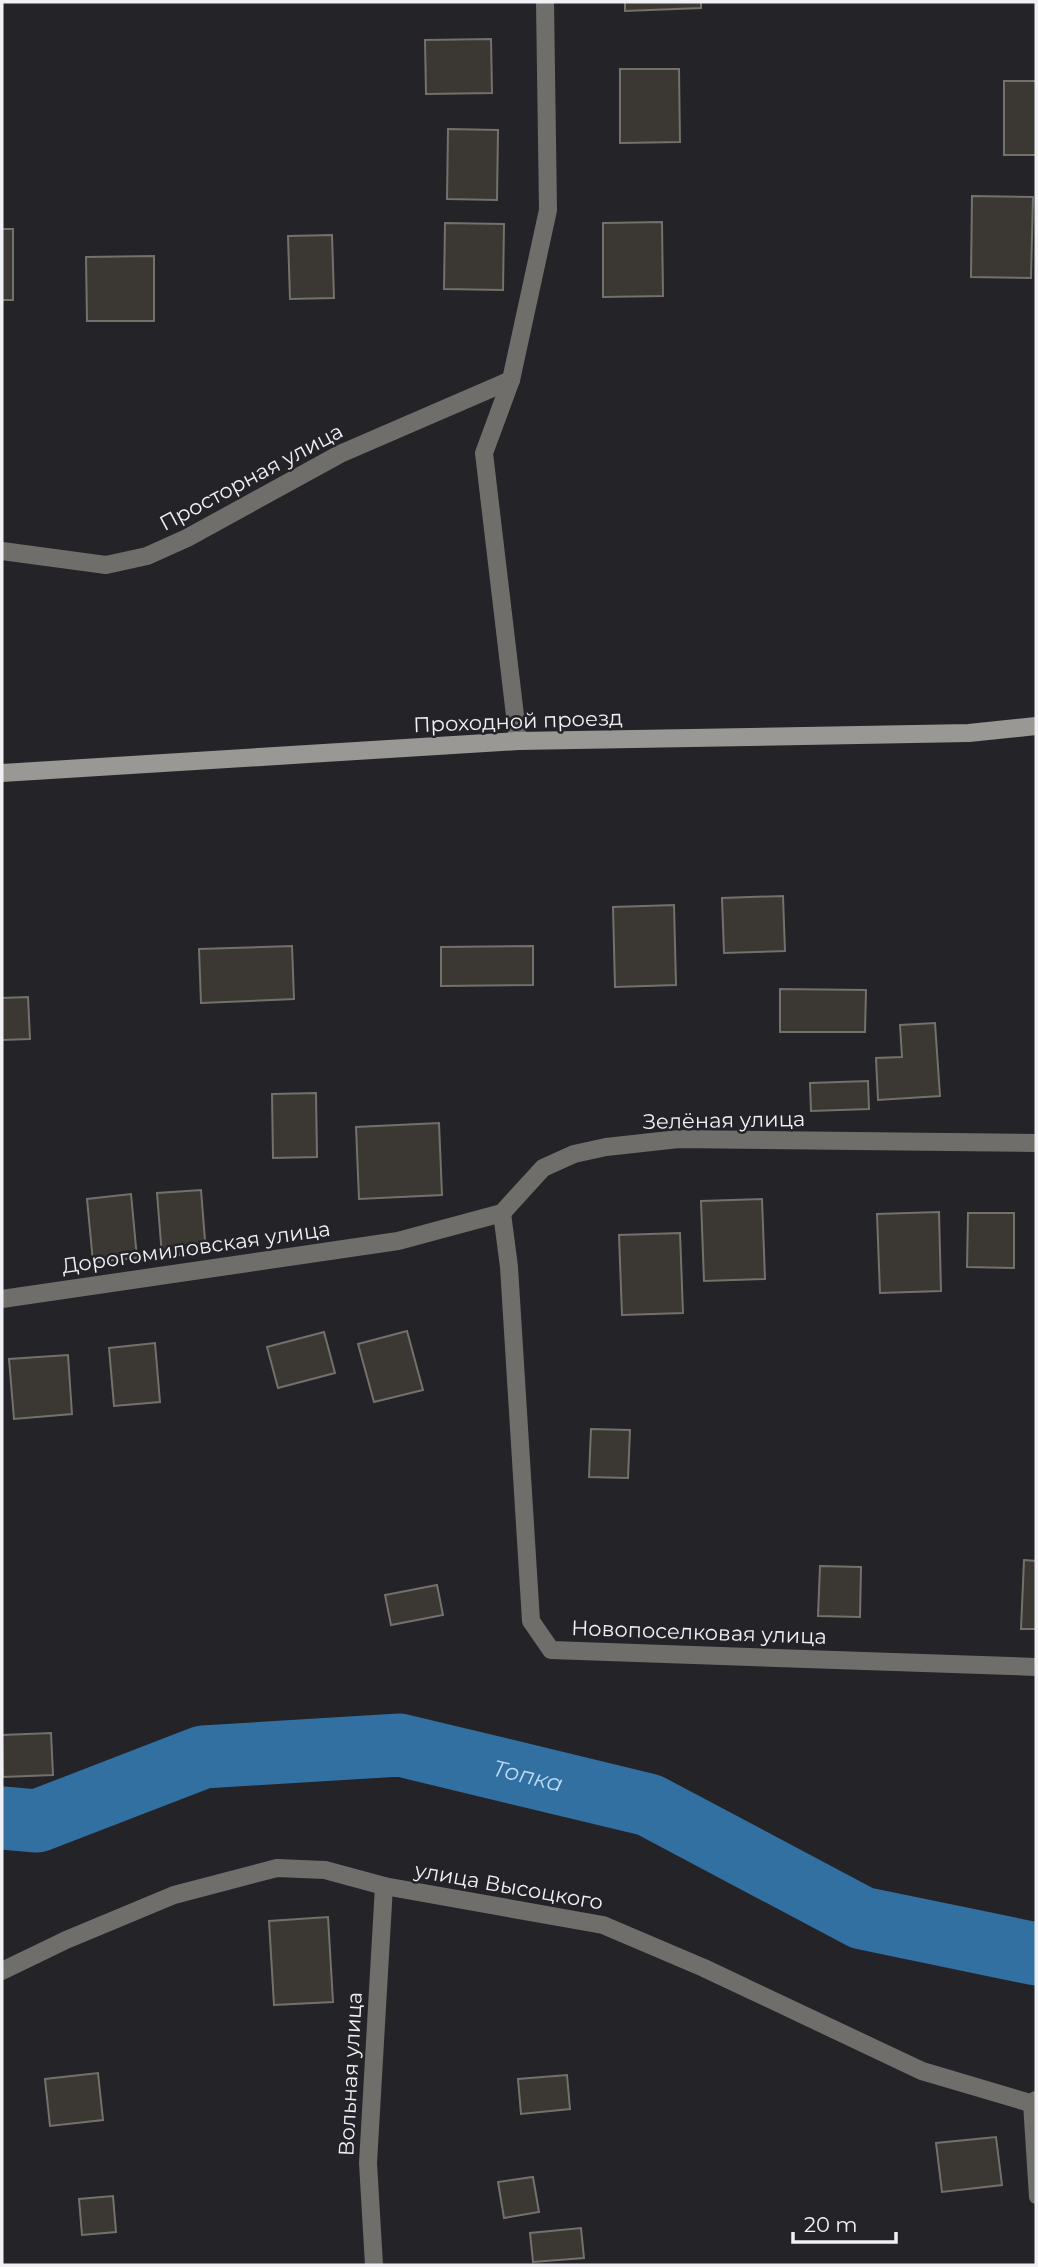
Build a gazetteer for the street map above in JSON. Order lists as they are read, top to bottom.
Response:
{
  "streets": {
    "street": [
      "Просторная улица",
      "Проходной проезд",
      "Зелёная улица",
      "Дорогомиловская улица",
      "Новопоселковая улица",
      "улица Высоцкого",
      "Вольная улица"
    ]
  },
  "crossings": [
    ["Зелёная улица", "Дорогомиловская улица"],
    ["Зелёная улица", "Новопоселковая улица"],
    ["Дорогомиловская улица", "Новопоселковая улица"],
    ["улица Высоцкого", "Вольная улица"]
  ],
  "water": ["Топка"],
  "scale_bar": "20 m"
}
